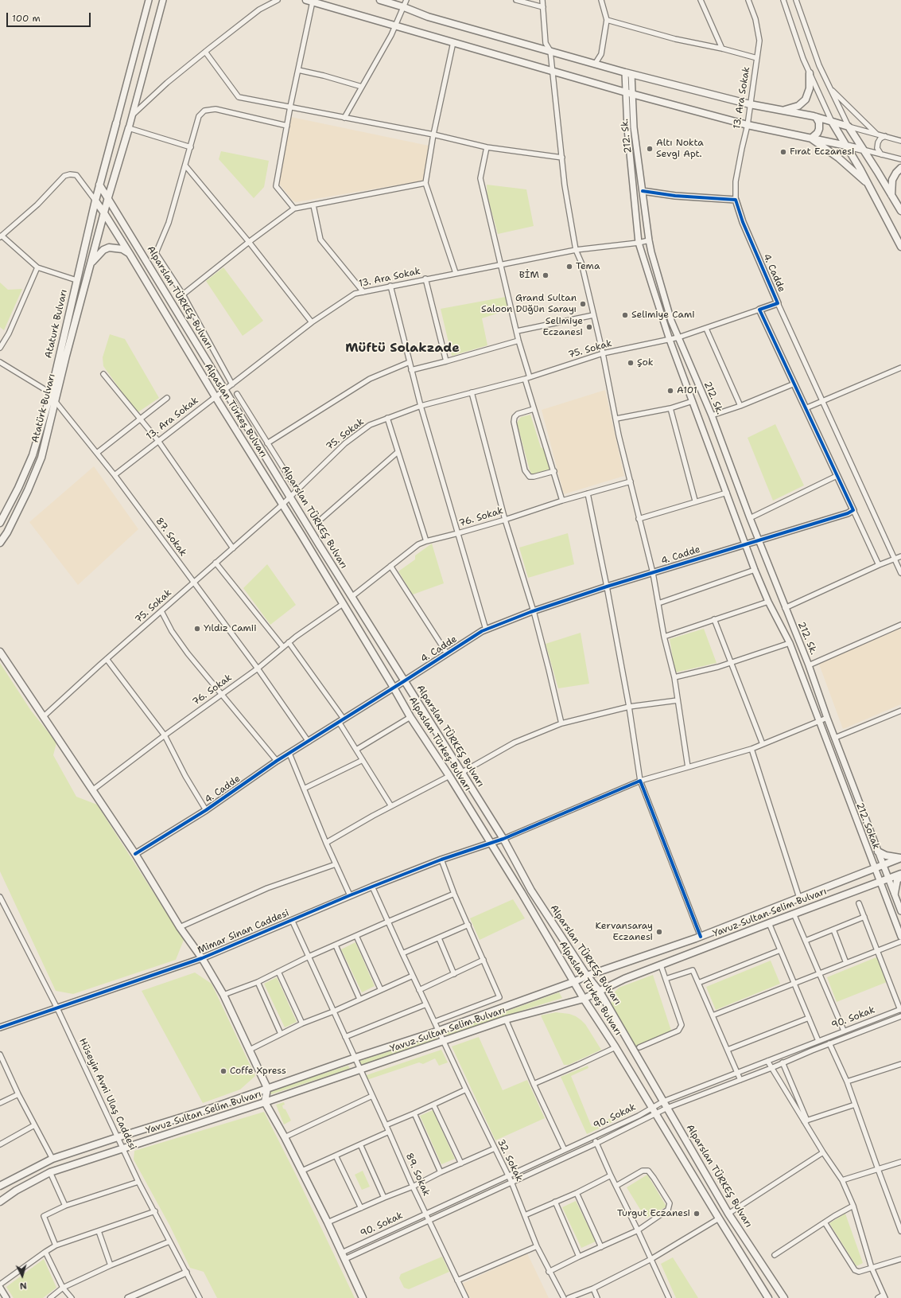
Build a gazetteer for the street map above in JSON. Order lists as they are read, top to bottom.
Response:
{
  "streets": {
    "main road": [
      "Alparslan TÜRKEŞ Bulvarı",
      "Ataturk Bulvarı",
      "Atatürk Bulvarı",
      "Alpaslan Türkeş Bulvarı",
      "Yavuz Sultan Selim Bulvarı"
    ],
    "street": [
      "13. Ara Sokak",
      "212. Sk.",
      "4. Cadde",
      "75. Sokak",
      "76. Sokak",
      "87. Sokak",
      "212. Sokak",
      "Mimar Sinan Caddesi",
      "90. Sokak",
      "Hüseyin Avni Ulaş Caddesi",
      "32. Sokak",
      "89. Sokak"
    ]
  },
  "crossings": [
    ["13. Ara Sokak", "212. Sk."],
    ["13. Ara Sokak", "4. Cadde"],
    ["13. Ara Sokak", "Alparslan TÜRKEŞ Bulvarı"],
    ["13. Ara Sokak", "Alpaslan Türkeş Bulvarı"],
    ["13. Ara Sokak", "87. Sokak"],
    ["13. Ara Sokak", "212. Sokak"],
    ["212. Sk.", "4. Cadde"],
    ["212. Sk.", "75. Sokak"],
    ["212. Sk.", "212. Sokak"],
    ["212. Sk.", "Yavuz Sultan Selim Bulvarı"],
    ["4. Cadde", "Alparslan TÜRKEŞ Bulvarı"],
    ["4. Cadde", "75. Sokak"],
    ["4. Cadde", "Alpaslan Türkeş Bulvarı"],
    ["4. Cadde", "87. Sokak"],
    ["4. Cadde", "212. Sokak"],
    ["Alparslan TÜRKEŞ Bulvarı", "Ataturk Bulvarı"],
    ["Alparslan TÜRKEŞ Bulvarı", "75. Sokak"],
    ["Alparslan TÜRKEŞ Bulvarı", "Atatürk Bulvarı"],
    ["Alparslan TÜRKEŞ Bulvarı", "76. Sokak"],
    ["Alparslan TÜRKEŞ Bulvarı", "Yavuz Sultan Selim Bulvarı"],
    ["Alparslan TÜRKEŞ Bulvarı", "Mimar Sinan Caddesi"],
    ["Alparslan TÜRKEŞ Bulvarı", "90. Sokak"],
    ["Ataturk Bulvarı", "Alpaslan Türkeş Bulvarı"],
    ["Ataturk Bulvarı", "87. Sokak"],
    ["75. Sokak", "Alpaslan Türkeş Bulvarı"],
    ["75. Sokak", "87. Sokak"],
    ["75. Sokak", "212. Sokak"],
    ["Atatürk Bulvarı", "Alpaslan Türkeş Bulvarı"],
    ["Atatürk Bulvarı", "87. Sokak"],
    ["Alpaslan Türkeş Bulvarı", "76. Sokak"],
    ["Alpaslan Türkeş Bulvarı", "Yavuz Sultan Selim Bulvarı"],
    ["Alpaslan Türkeş Bulvarı", "Mimar Sinan Caddesi"],
    ["Alpaslan Türkeş Bulvarı", "90. Sokak"],
    ["76. Sokak", "87. Sokak"],
    ["212. Sokak", "Yavuz Sultan Selim Bulvarı"],
    ["Yavuz Sultan Selim Bulvarı", "Hüseyin Avni Ulaş Caddesi"],
    ["Yavuz Sultan Selim Bulvarı", "32. Sokak"],
    ["Yavuz Sultan Selim Bulvarı", "89. Sokak"],
    ["Mimar Sinan Caddesi", "Hüseyin Avni Ulaş Caddesi"],
    ["Mimar Sinan Caddesi", "32. Sokak"],
    ["Mimar Sinan Caddesi", "89. Sokak"],
    ["90. Sokak", "32. Sokak"],
    ["90. Sokak", "89. Sokak"]
  ],
  "districts": ["Müftü Solakzade"],
  "places": [
    "Altı Nokta Sevgi Apt.",
    "Fırat Eczanesi",
    "Tema",
    "BİM",
    "Grand Sultan Saloon Düğün Sarayı",
    "Selimiye Cami",
    "Selimiye Eczanesi",
    "Şok",
    "A101",
    "Yıldız Camii",
    "Kervansaray Eczanesi",
    "Coffe Xpress",
    "Turgut Eczanesi"
  ],
  "scale_bar": "100 m",
  "north": "bottom"
}
